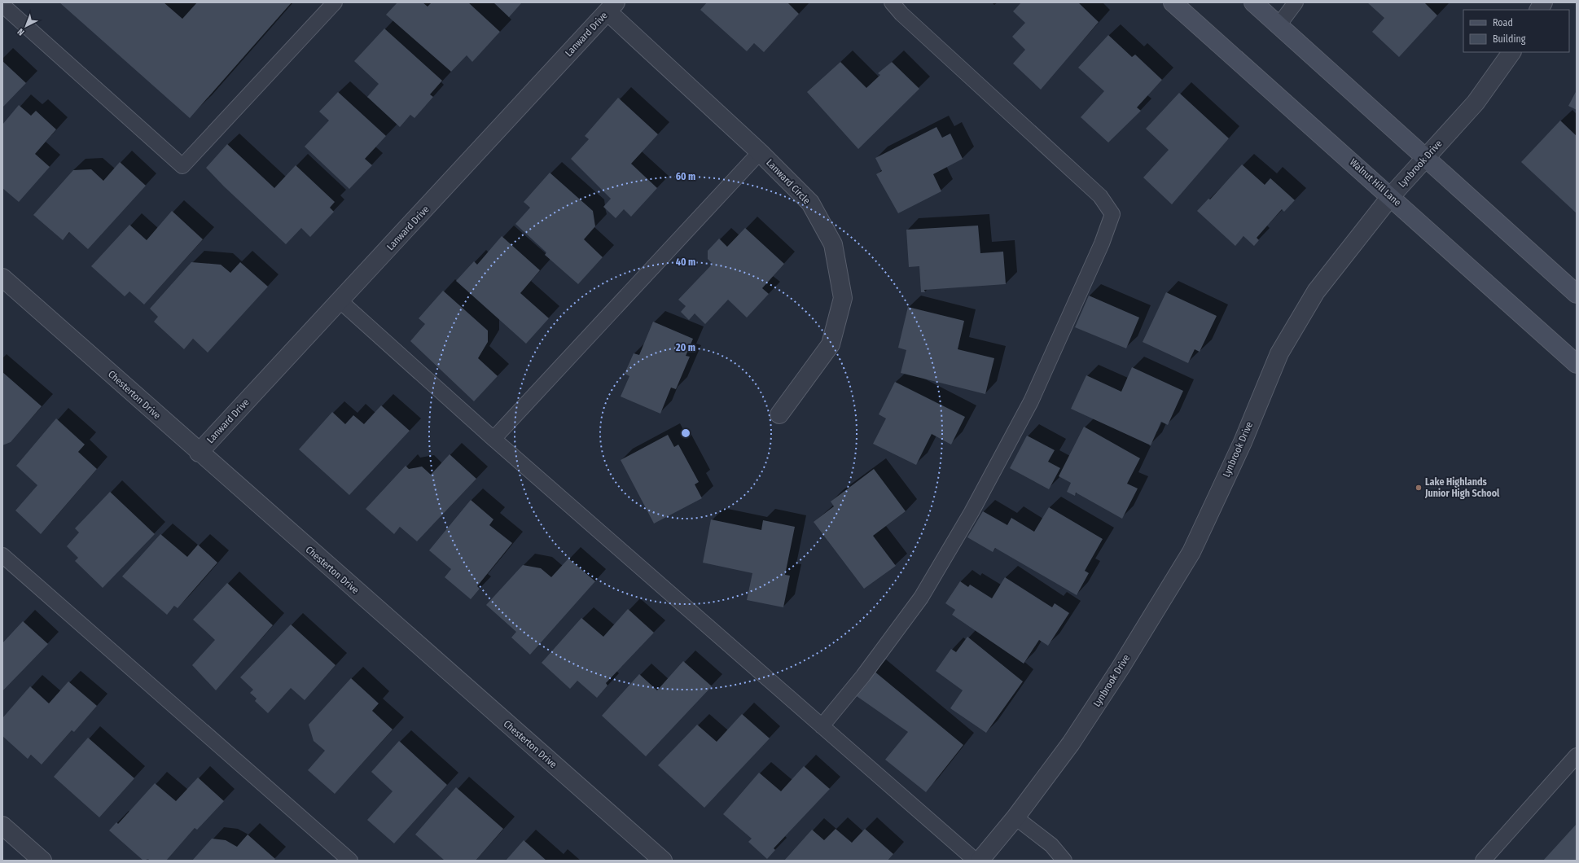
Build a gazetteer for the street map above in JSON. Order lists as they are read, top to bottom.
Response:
{
  "streets": {
    "main road": ["Walnut Hill Lane"],
    "street": [
      "Lanward Drive",
      "Lynbrook Drive",
      "Lanward Circle",
      "Chesterton Drive"
    ]
  },
  "crossings": [
    ["Lanward Drive", "Lanward Circle"],
    ["Lanward Drive", "Chesterton Drive"],
    ["Lynbrook Drive", "Walnut Hill Lane"]
  ],
  "places": ["Lake Highlands Junior High School"],
  "legend": ["Road", "Building"],
  "north": "bottom left",
  "rings": ["60 m", "40 m", "20 m"]
}
